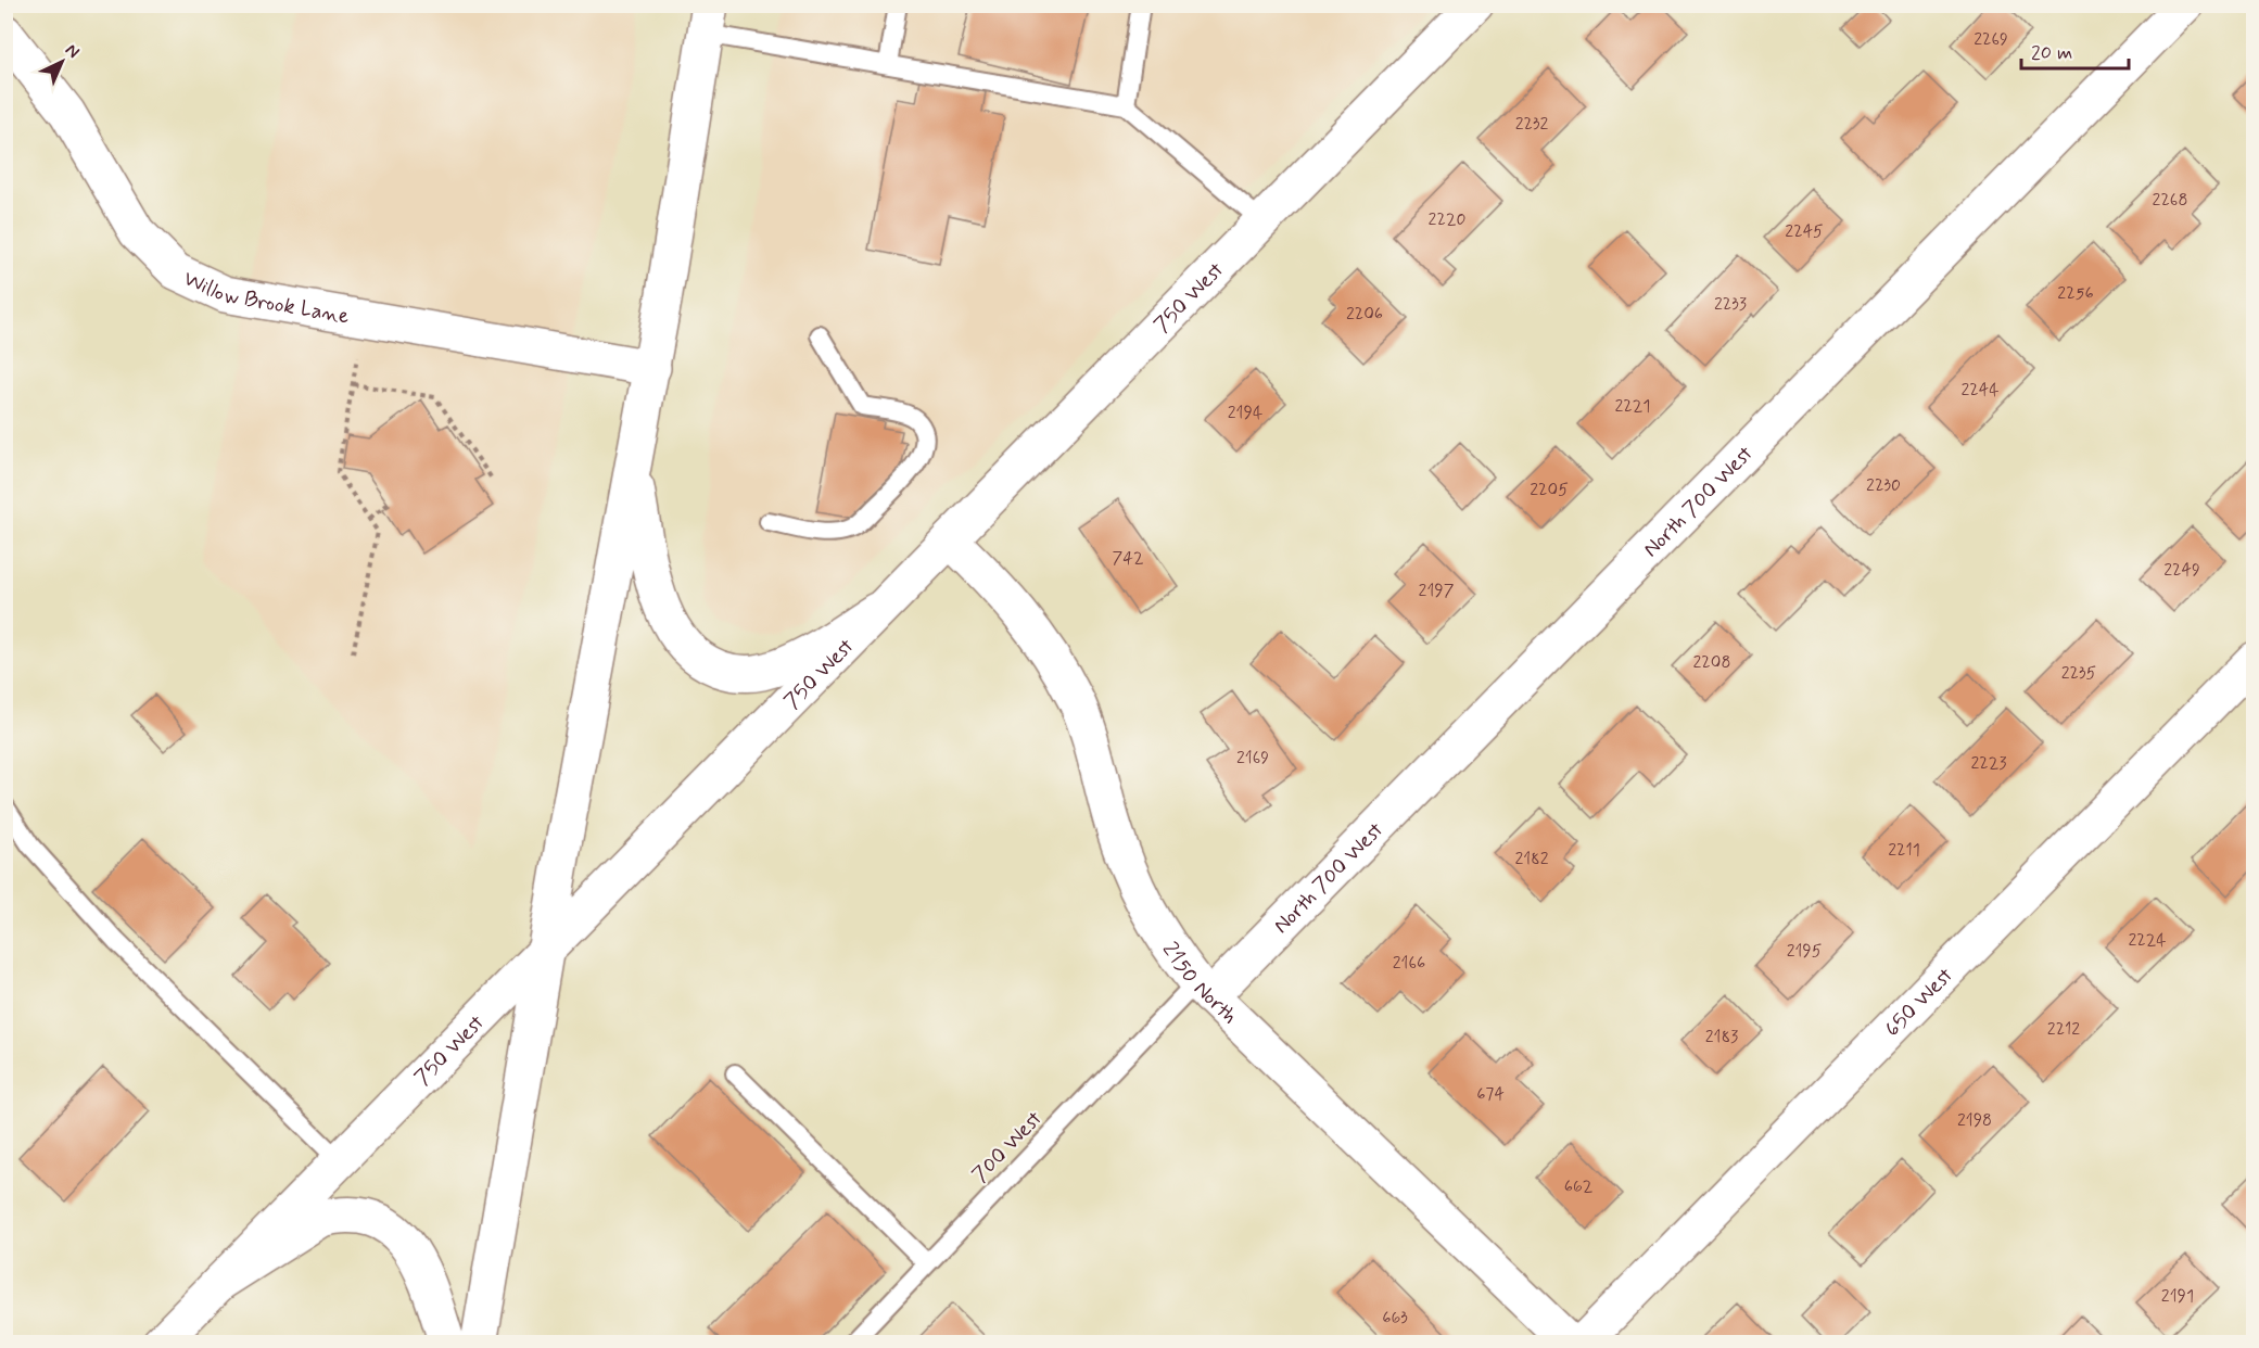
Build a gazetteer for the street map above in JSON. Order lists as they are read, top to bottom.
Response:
{
  "streets": {
    "street": [
      "Willow Brook Lane",
      "750 West",
      "North 700 West",
      "2150 North",
      "650 West"
    ],
    "lane": ["700 West"]
  },
  "crossings": [
    ["750 West", "2150 North"],
    ["North 700 West", "2150 North"],
    ["North 700 West", "700 West"],
    ["2150 North", "700 West"]
  ],
  "house_numbers": [
    "2269",
    "2232",
    "2268",
    "2220",
    "2245",
    "2256",
    "2233",
    "2206",
    "2244",
    "2221",
    "2194",
    "2230",
    "2205",
    "742",
    "2249",
    "2197",
    "2208",
    "2235",
    "2169",
    "2223",
    "2211",
    "2182",
    "2224",
    "2195",
    "2166",
    "2212",
    "2183",
    "674",
    "2198",
    "662",
    "2191",
    "663"
  ],
  "scale_bar": "20 m",
  "north": "top right"
}
